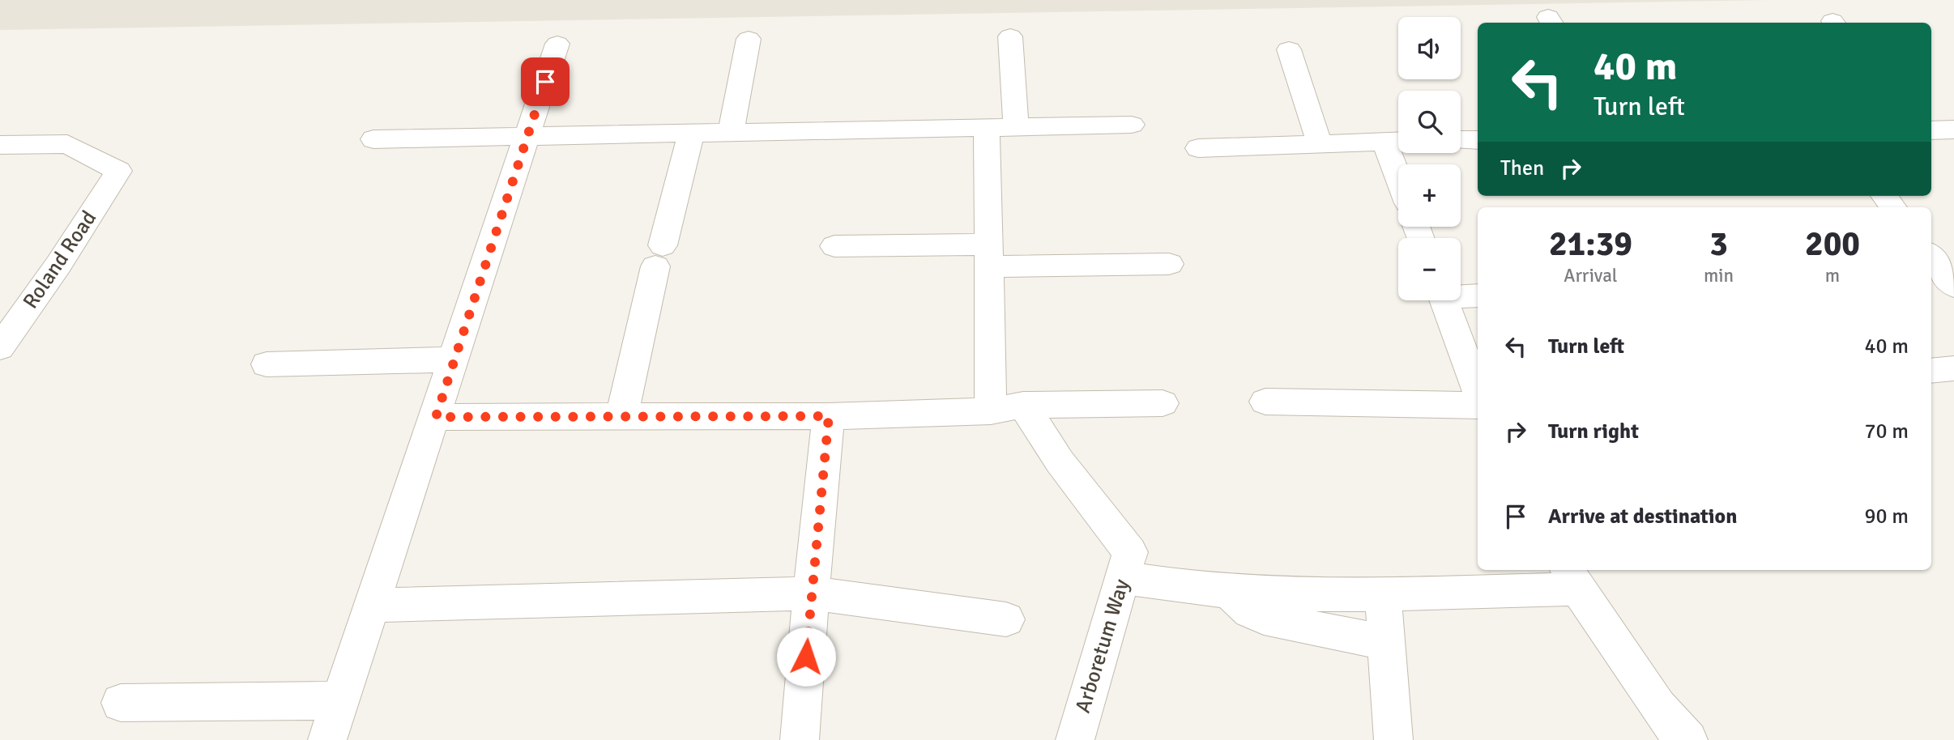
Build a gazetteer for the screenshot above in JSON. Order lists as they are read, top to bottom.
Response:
{
  "streets": {
    "street": ["Roland Road", "Arboretum Way"]
  },
  "page": {
    "map_buttons": ["+", "−"],
    "turn": ["40 m", "Turn left"],
    "then": "Then",
    "eta": [
      "21:39",
      "Arrival",
      "3",
      "min",
      "200",
      "m"
    ],
    "list": [
      {
        "name": "Turn left",
        "value": "40 m"
      },
      {
        "name": "Turn right",
        "value": "70 m"
      },
      {
        "name": "Arrive at destination",
        "value": "90 m"
      }
    ]
  }
}
